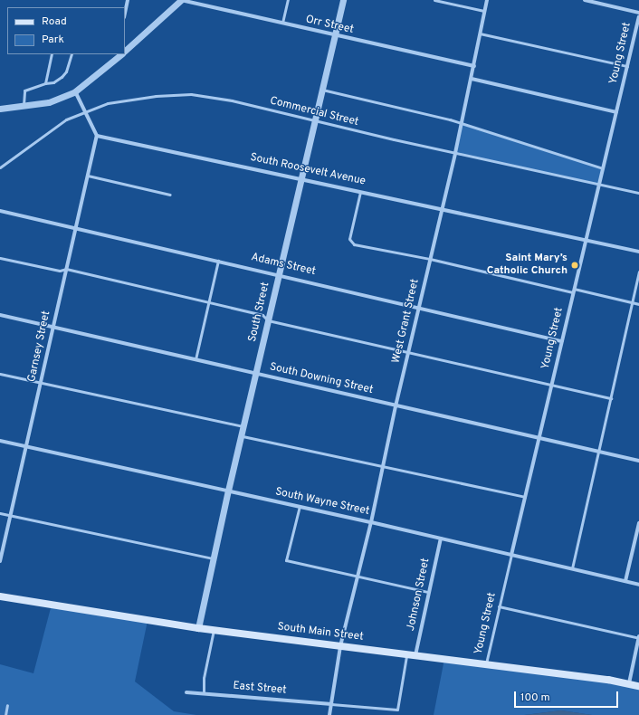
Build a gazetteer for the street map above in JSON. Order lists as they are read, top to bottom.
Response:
{
  "streets": {
    "main road": ["South Main Street"],
    "street": [
      "Orr Street",
      "Young Street",
      "South Roosevelt Avenue",
      "Adams Street",
      "South Street",
      "West Grant Street",
      "Garnsey Street",
      "South Downing Street",
      "South Wayne Street",
      "Johnson Street",
      "East Street"
    ],
    "lane": ["Commercial Street"]
  },
  "crossings": [
    ["Orr Street", "South Street"],
    ["Orr Street", "West Grant Street"],
    ["Young Street", "Commercial Street"],
    ["Young Street", "South Roosevelt Avenue"],
    ["Young Street", "Adams Street"],
    ["Young Street", "South Downing Street"],
    ["Young Street", "South Wayne Street"],
    ["Young Street", "South Main Street"],
    ["Commercial Street", "South Street"],
    ["Commercial Street", "West Grant Street"],
    ["South Roosevelt Avenue", "South Street"],
    ["South Roosevelt Avenue", "West Grant Street"],
    ["South Roosevelt Avenue", "Garnsey Street"],
    ["Adams Street", "South Street"],
    ["Adams Street", "West Grant Street"],
    ["Adams Street", "Garnsey Street"],
    ["South Street", "South Downing Street"],
    ["South Street", "South Wayne Street"],
    ["South Street", "South Main Street"],
    ["West Grant Street", "South Downing Street"],
    ["West Grant Street", "South Wayne Street"],
    ["West Grant Street", "South Main Street"],
    ["West Grant Street", "East Street"],
    ["Garnsey Street", "South Downing Street"],
    ["Garnsey Street", "South Wayne Street"],
    ["South Wayne Street", "Johnson Street"],
    ["Johnson Street", "South Main Street"]
  ],
  "places": ["Saint Mary’s Catholic Church"],
  "legend": ["Road", "Park"],
  "scale_bar": "100 m"
}
